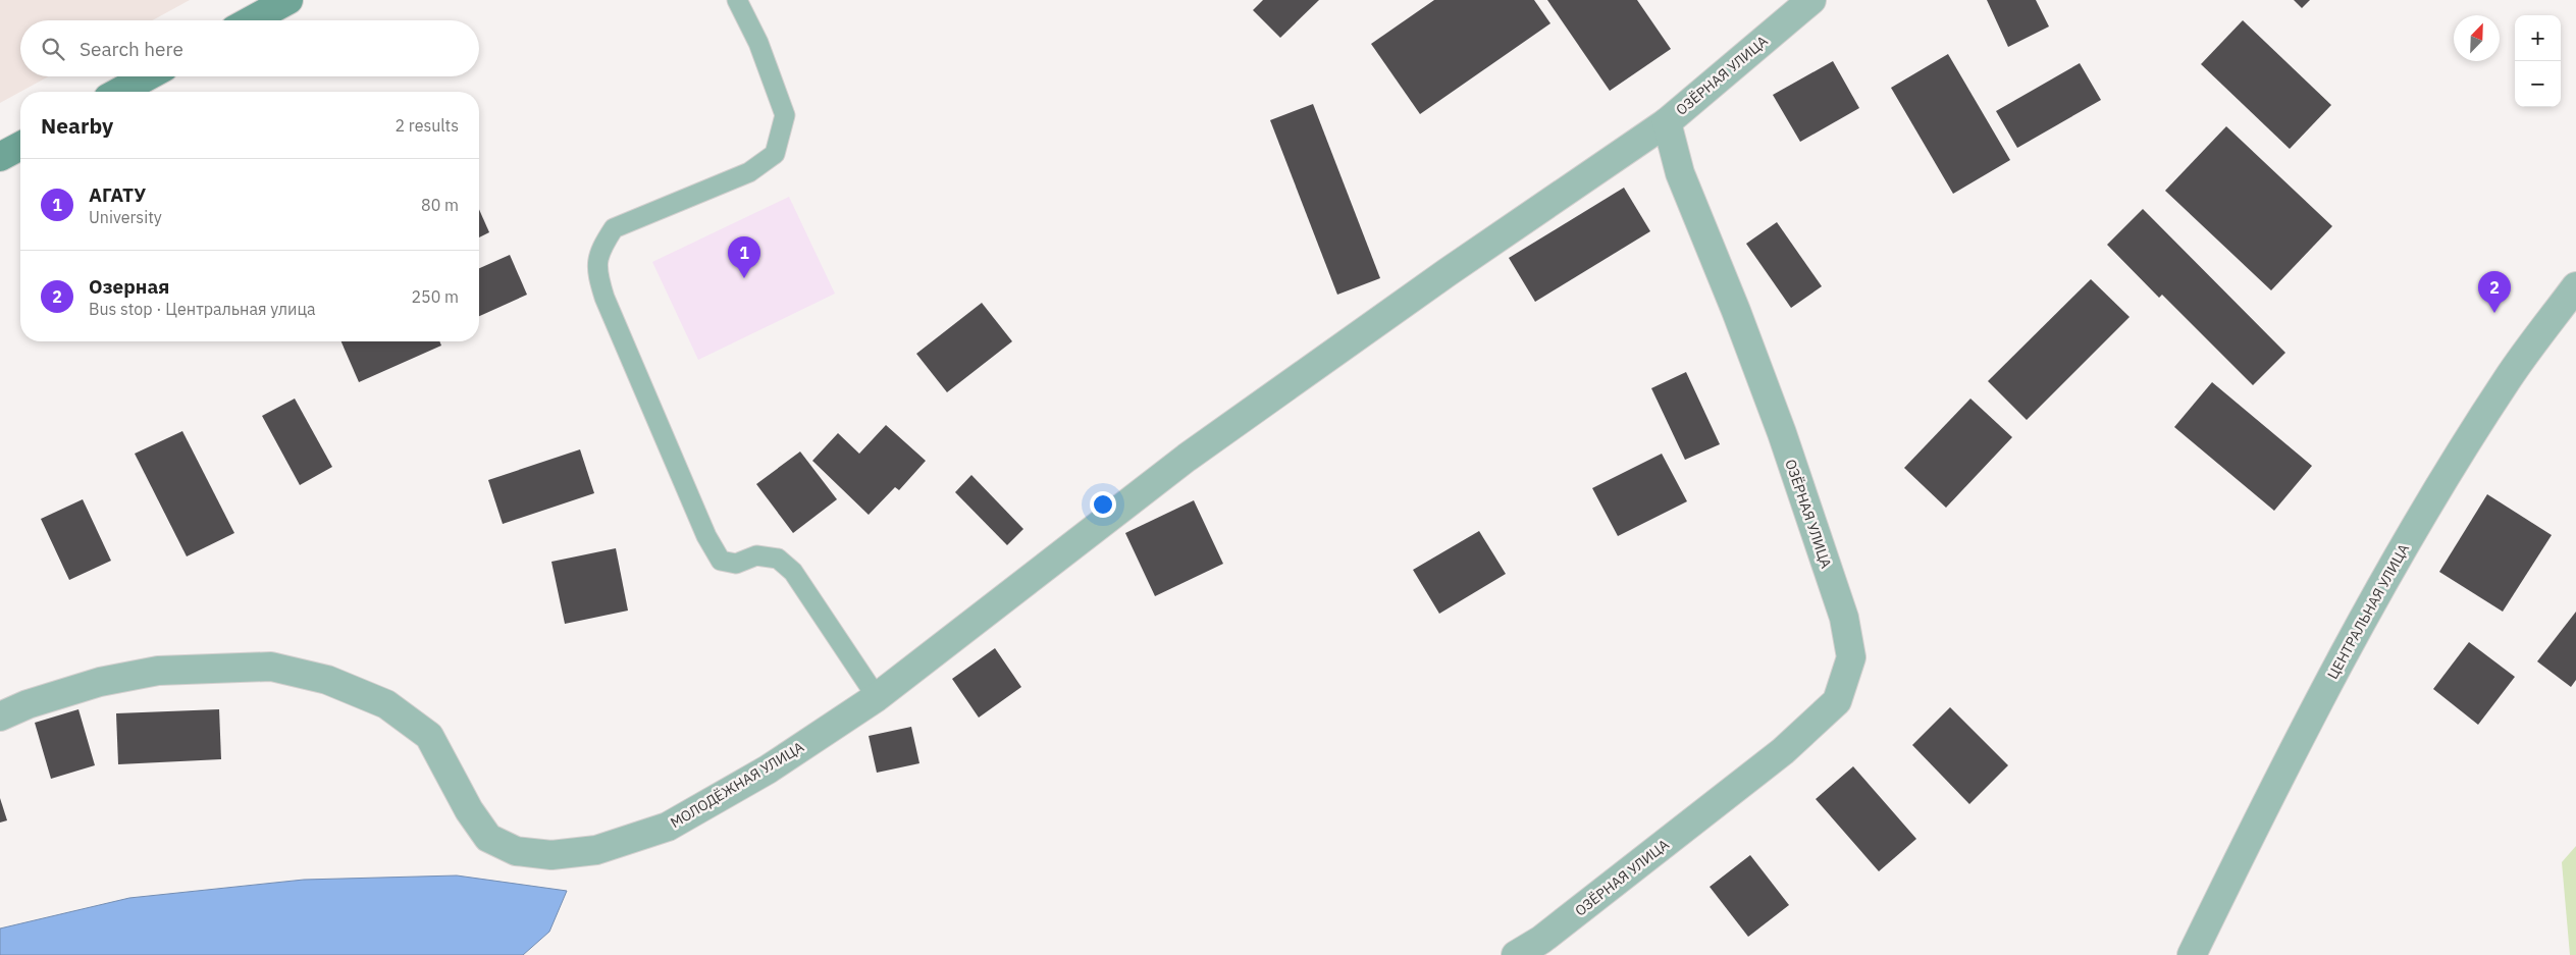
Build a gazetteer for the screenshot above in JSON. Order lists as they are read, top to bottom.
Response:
{
  "streets": {
    "street": ["ОЗЁРНАЯ УЛИЦА", "ЦЕНТРАЛЬНАЯ УЛИЦА", "МОЛОДЁЖНАЯ УЛИЦА"]
  },
  "crossings": [
    ["ОЗЁРНАЯ УЛИЦА", "МОЛОДЁЖНАЯ УЛИЦА"]
  ],
  "north": "top right",
  "page": {
    "map_buttons": ["+", "−"],
    "search": "Search here",
    "heading": ["Nearby", "2 results"],
    "list": [
      {
        "mark": "1",
        "name": "АГАТУ",
        "note": "University",
        "value": "80 m"
      },
      {
        "mark": "2",
        "name": "Озерная",
        "note": "Bus stop · Центральная улица",
        "value": "250 m"
      }
    ],
    "pins": ["1", "2"]
  }
}
